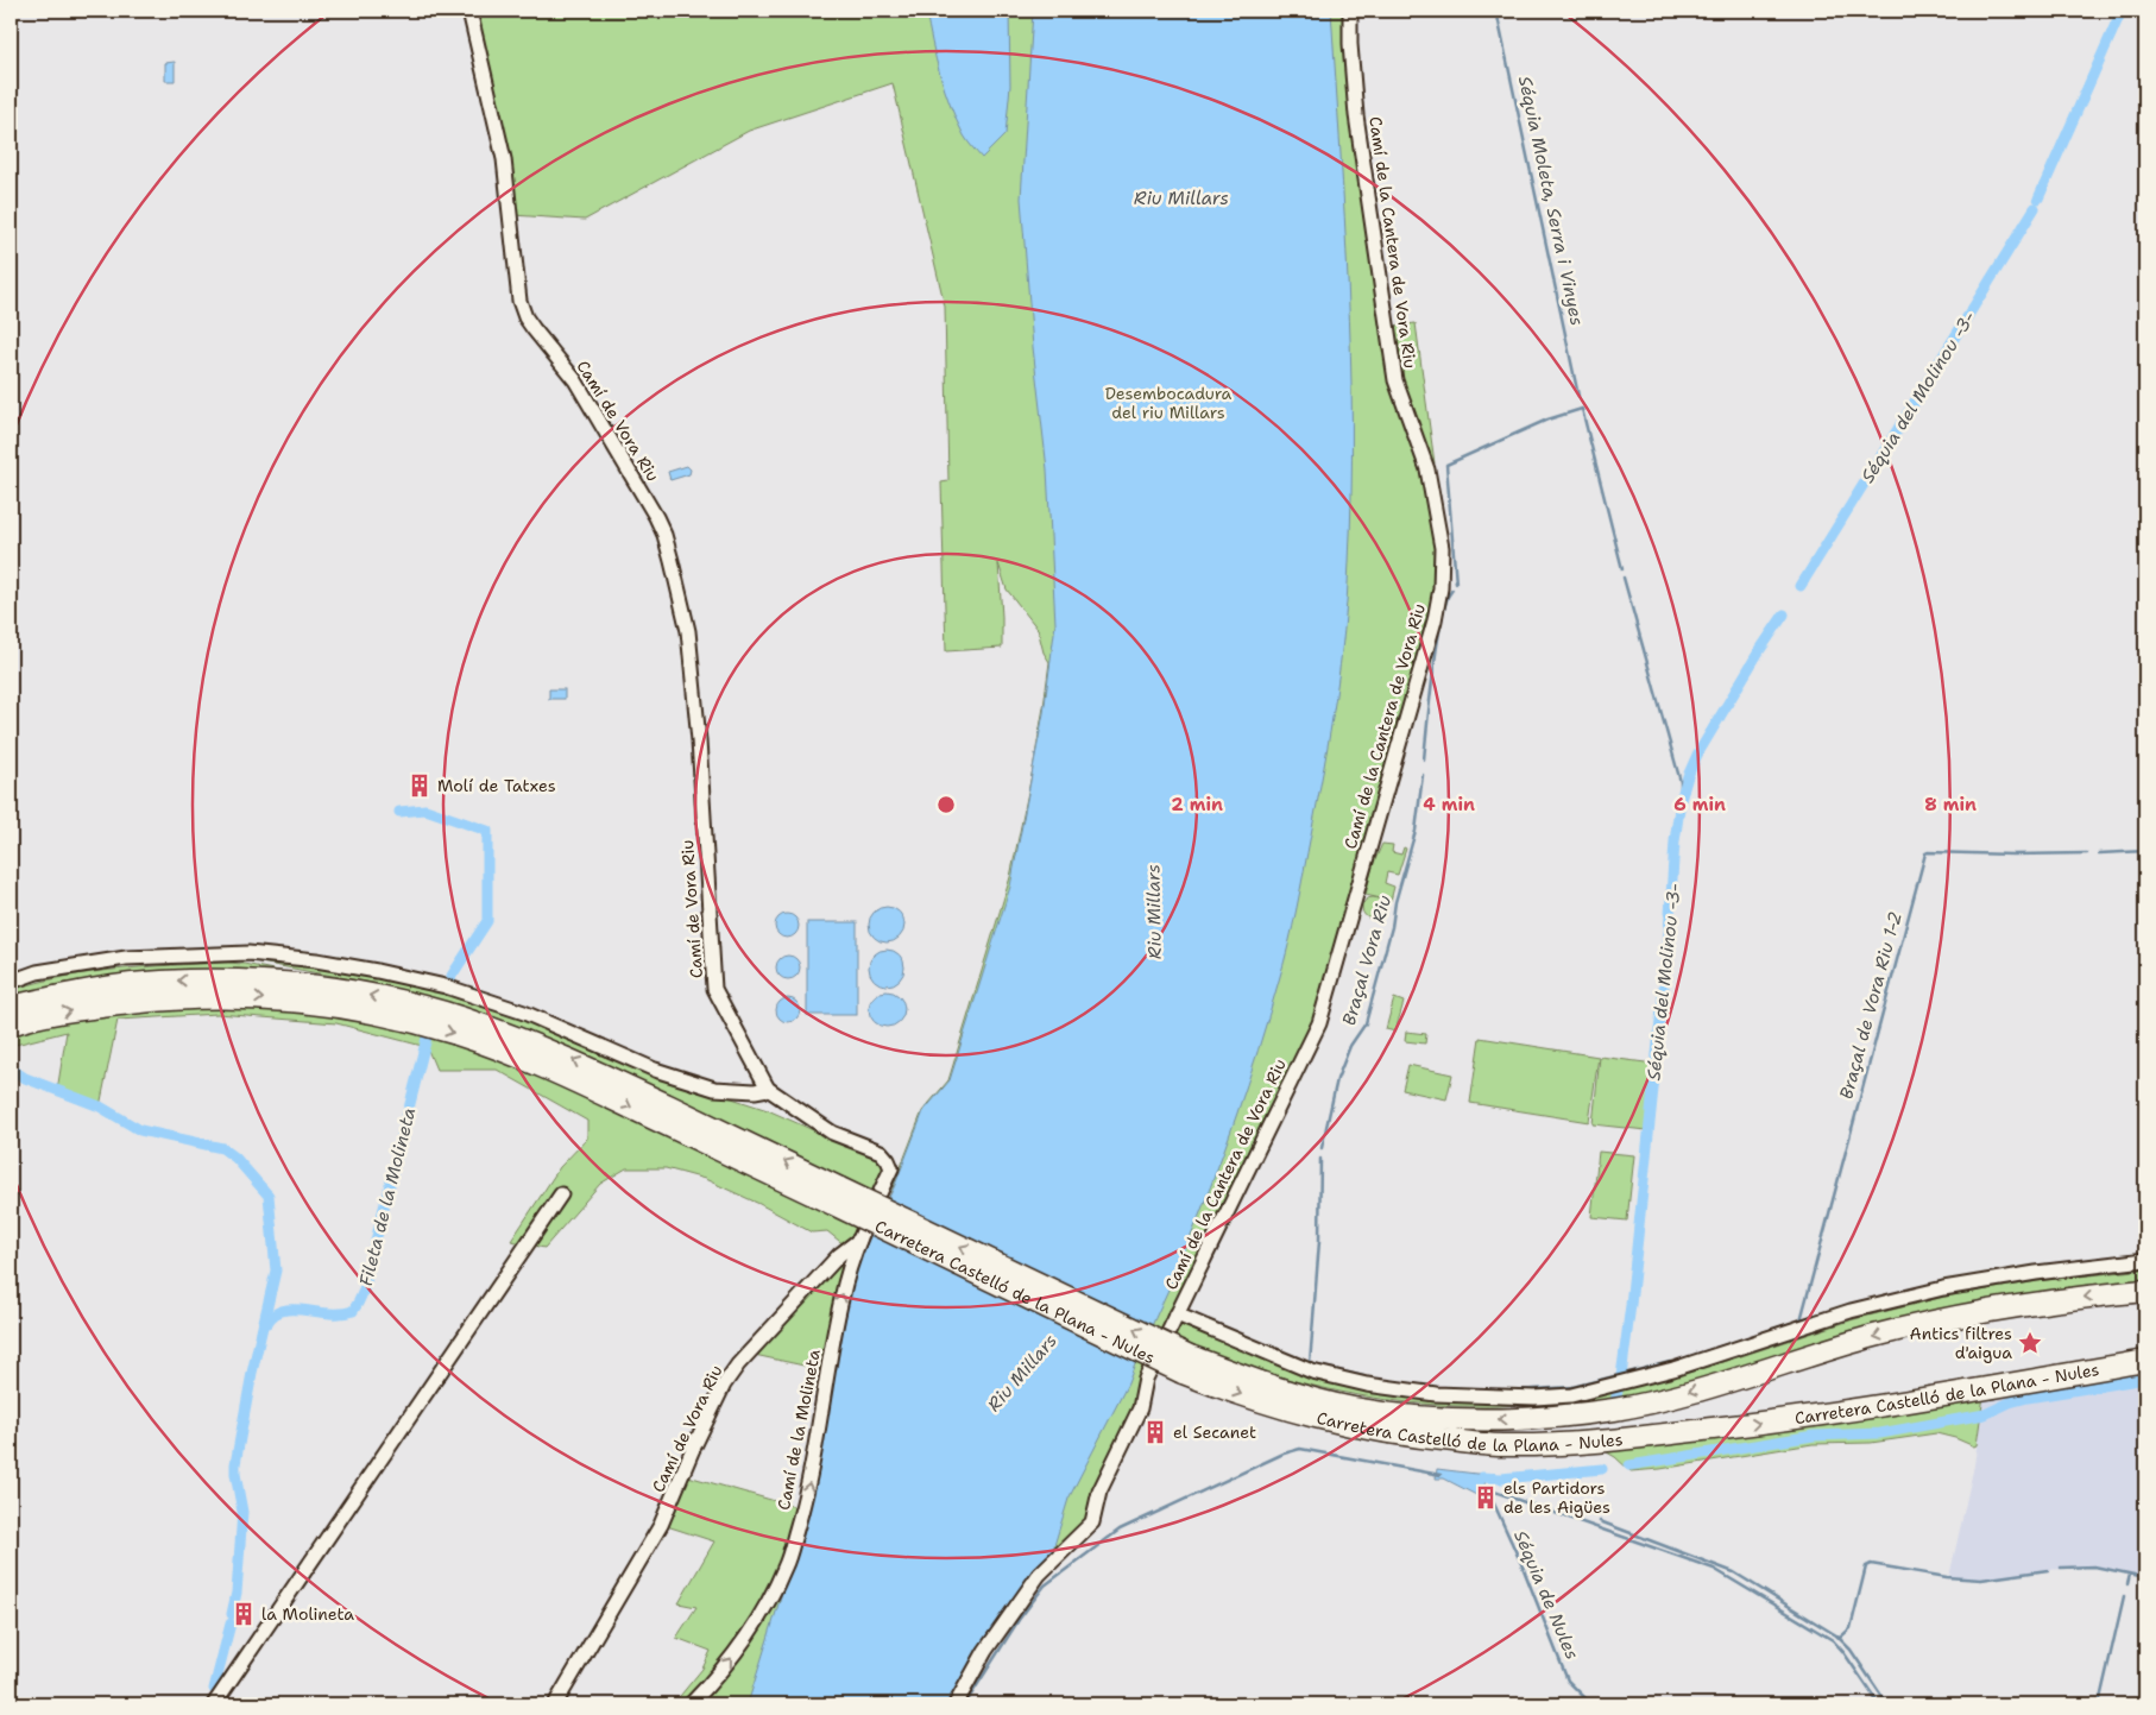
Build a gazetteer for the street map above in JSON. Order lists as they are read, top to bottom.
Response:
{
  "streets": {
    "main road": ["Carretera Castelló de la Plana - Nules"],
    "street": ["Camí de la Cantera de Vora Riu", "Camí de Vora Riu", "Camí de la Molineta"]
  },
  "crossings": [
    ["Camí de Vora Riu", "Camí de la Molineta"]
  ],
  "one_way": ["Camí de la Molineta"],
  "water": [
    "Riu Millars",
    "Séquia Moleta, Serra i Vinyes",
    "Séquia del Molinou -3-",
    "Braçal Vora Riu",
    "Braçal de Vora Riu 1-2",
    "Fileta de la Molineta",
    "Séquia de Nules"
  ],
  "parks": ["Desembocadura del riu Millars"],
  "places": {
    "building": [
      "Molí de Tatxes",
      "el Secanet",
      "els Partidors de les Aigües",
      "la Molineta"
    ],
    "place": ["Antics filtres d'aigua"]
  },
  "rings": [
    "2 min",
    "4 min",
    "6 min",
    "8 min"
  ]
}
